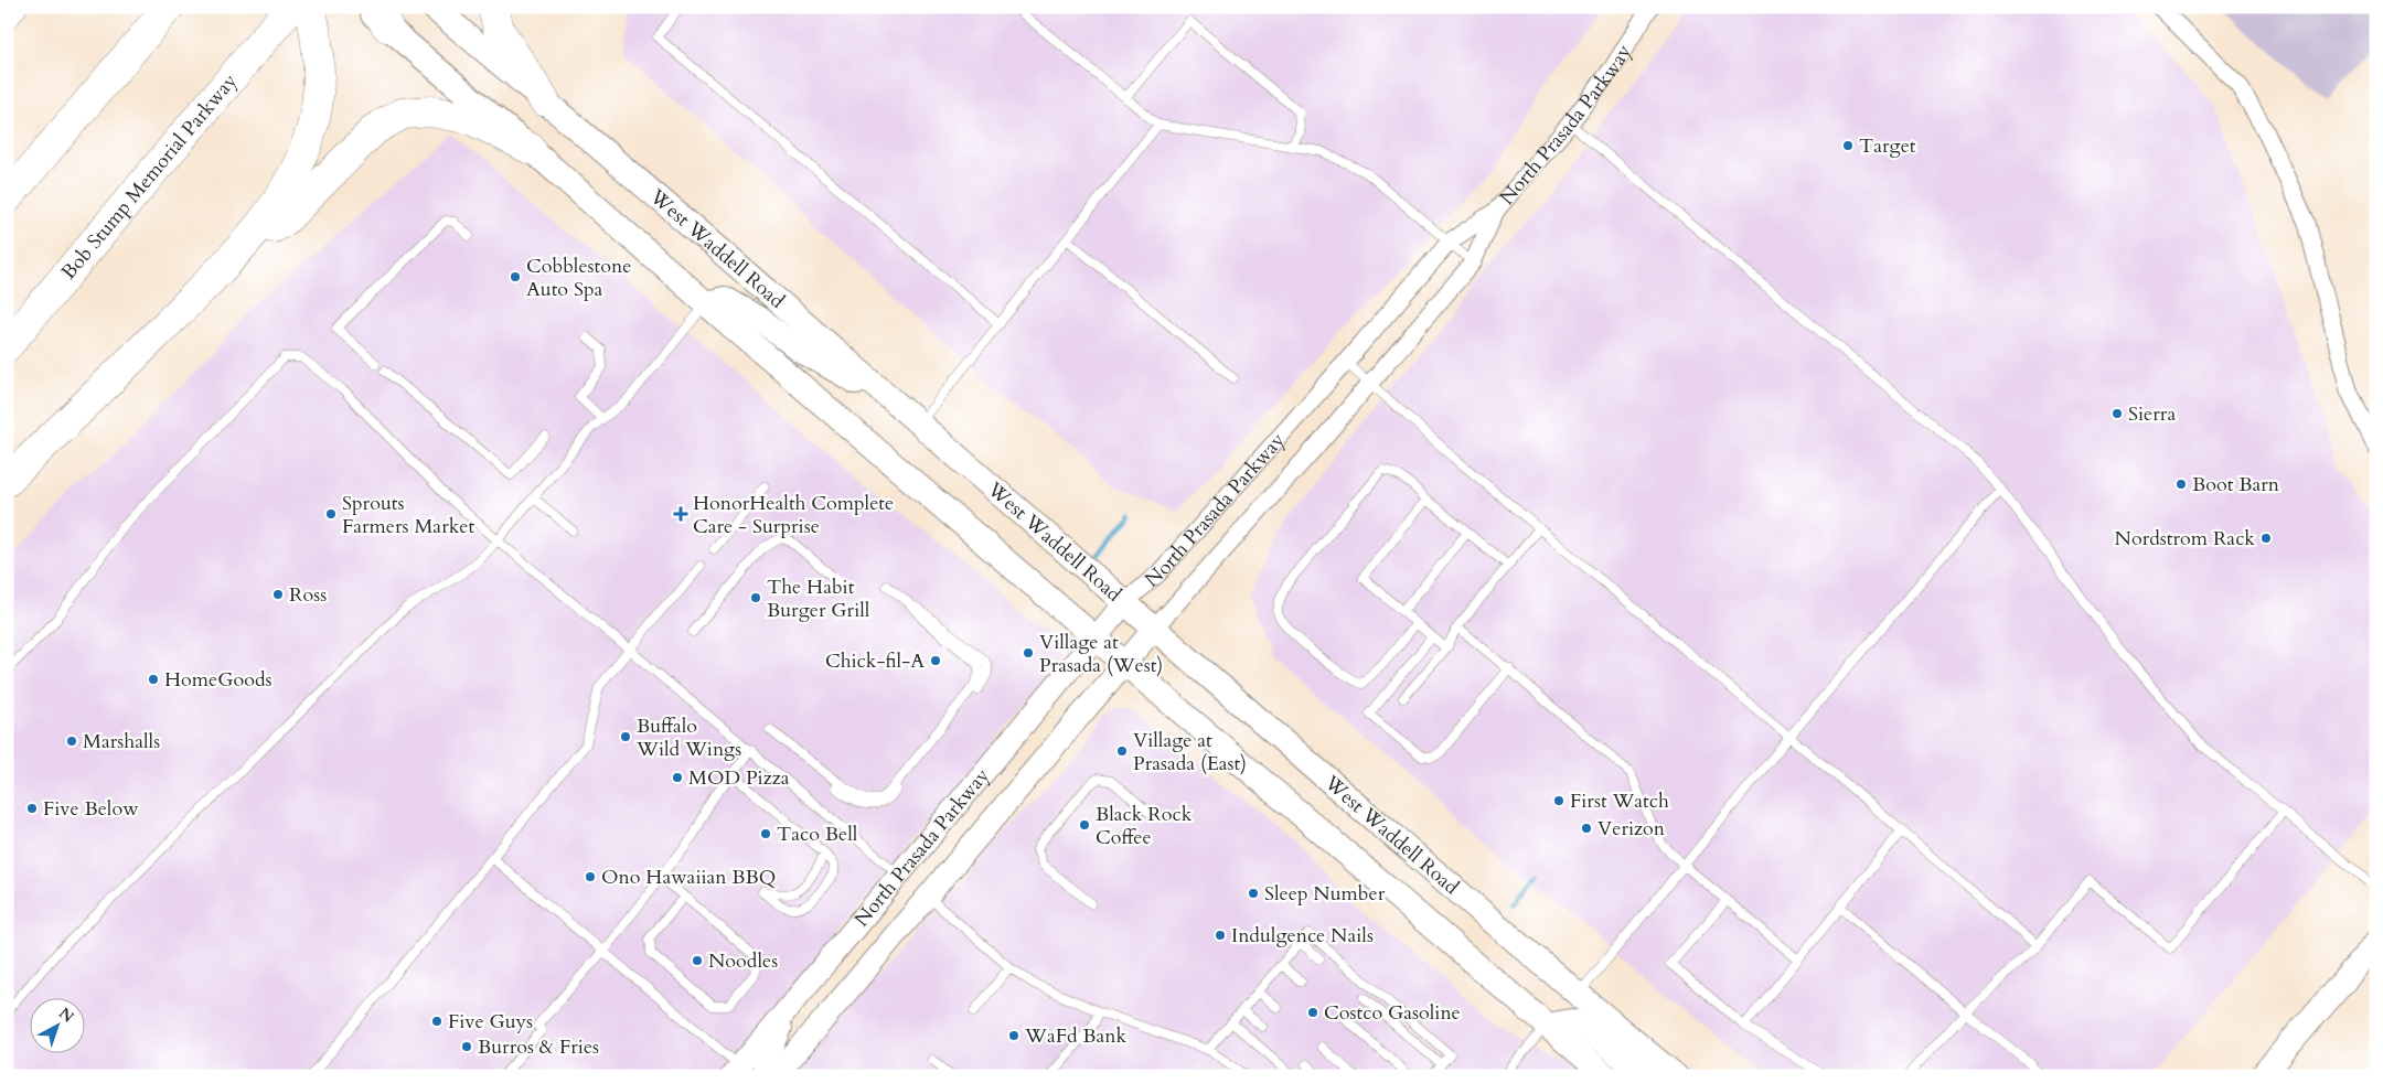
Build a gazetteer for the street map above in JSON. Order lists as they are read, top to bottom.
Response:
{
  "streets": {
    "highway": ["Bob Stump Memorial Parkway"],
    "main road": ["West Waddell Road"],
    "street": ["North Prasada Parkway"]
  },
  "crossings": [
    ["North Prasada Parkway", "West Waddell Road"]
  ],
  "places": {
    "other": [
      "Target",
      "Cobblestone Auto Spa",
      "Sierra",
      "Boot Barn",
      "Sprouts Farmers Market",
      "Nordstrom Rack",
      "Ross",
      "The Habit Burger Grill",
      "Village at Prasada (West)",
      "Chick-fil-A",
      "HomeGoods",
      "Buffalo Wild Wings",
      "Marshalls",
      "Village at Prasada (East)",
      "MOD Pizza",
      "First Watch",
      "Five Below",
      "Black Rock Coffee",
      "Verizon",
      "Taco Bell",
      "Ono Hawaiian BBQ",
      "Sleep Number",
      "Indulgence Nails",
      "Noodles",
      "Costco Gasoline",
      "Five Guys",
      "WaFd Bank",
      "Burros & Fries"
    ],
    "health": ["HonorHealth Complete Care - Surprise"]
  },
  "north": "top right"
}
